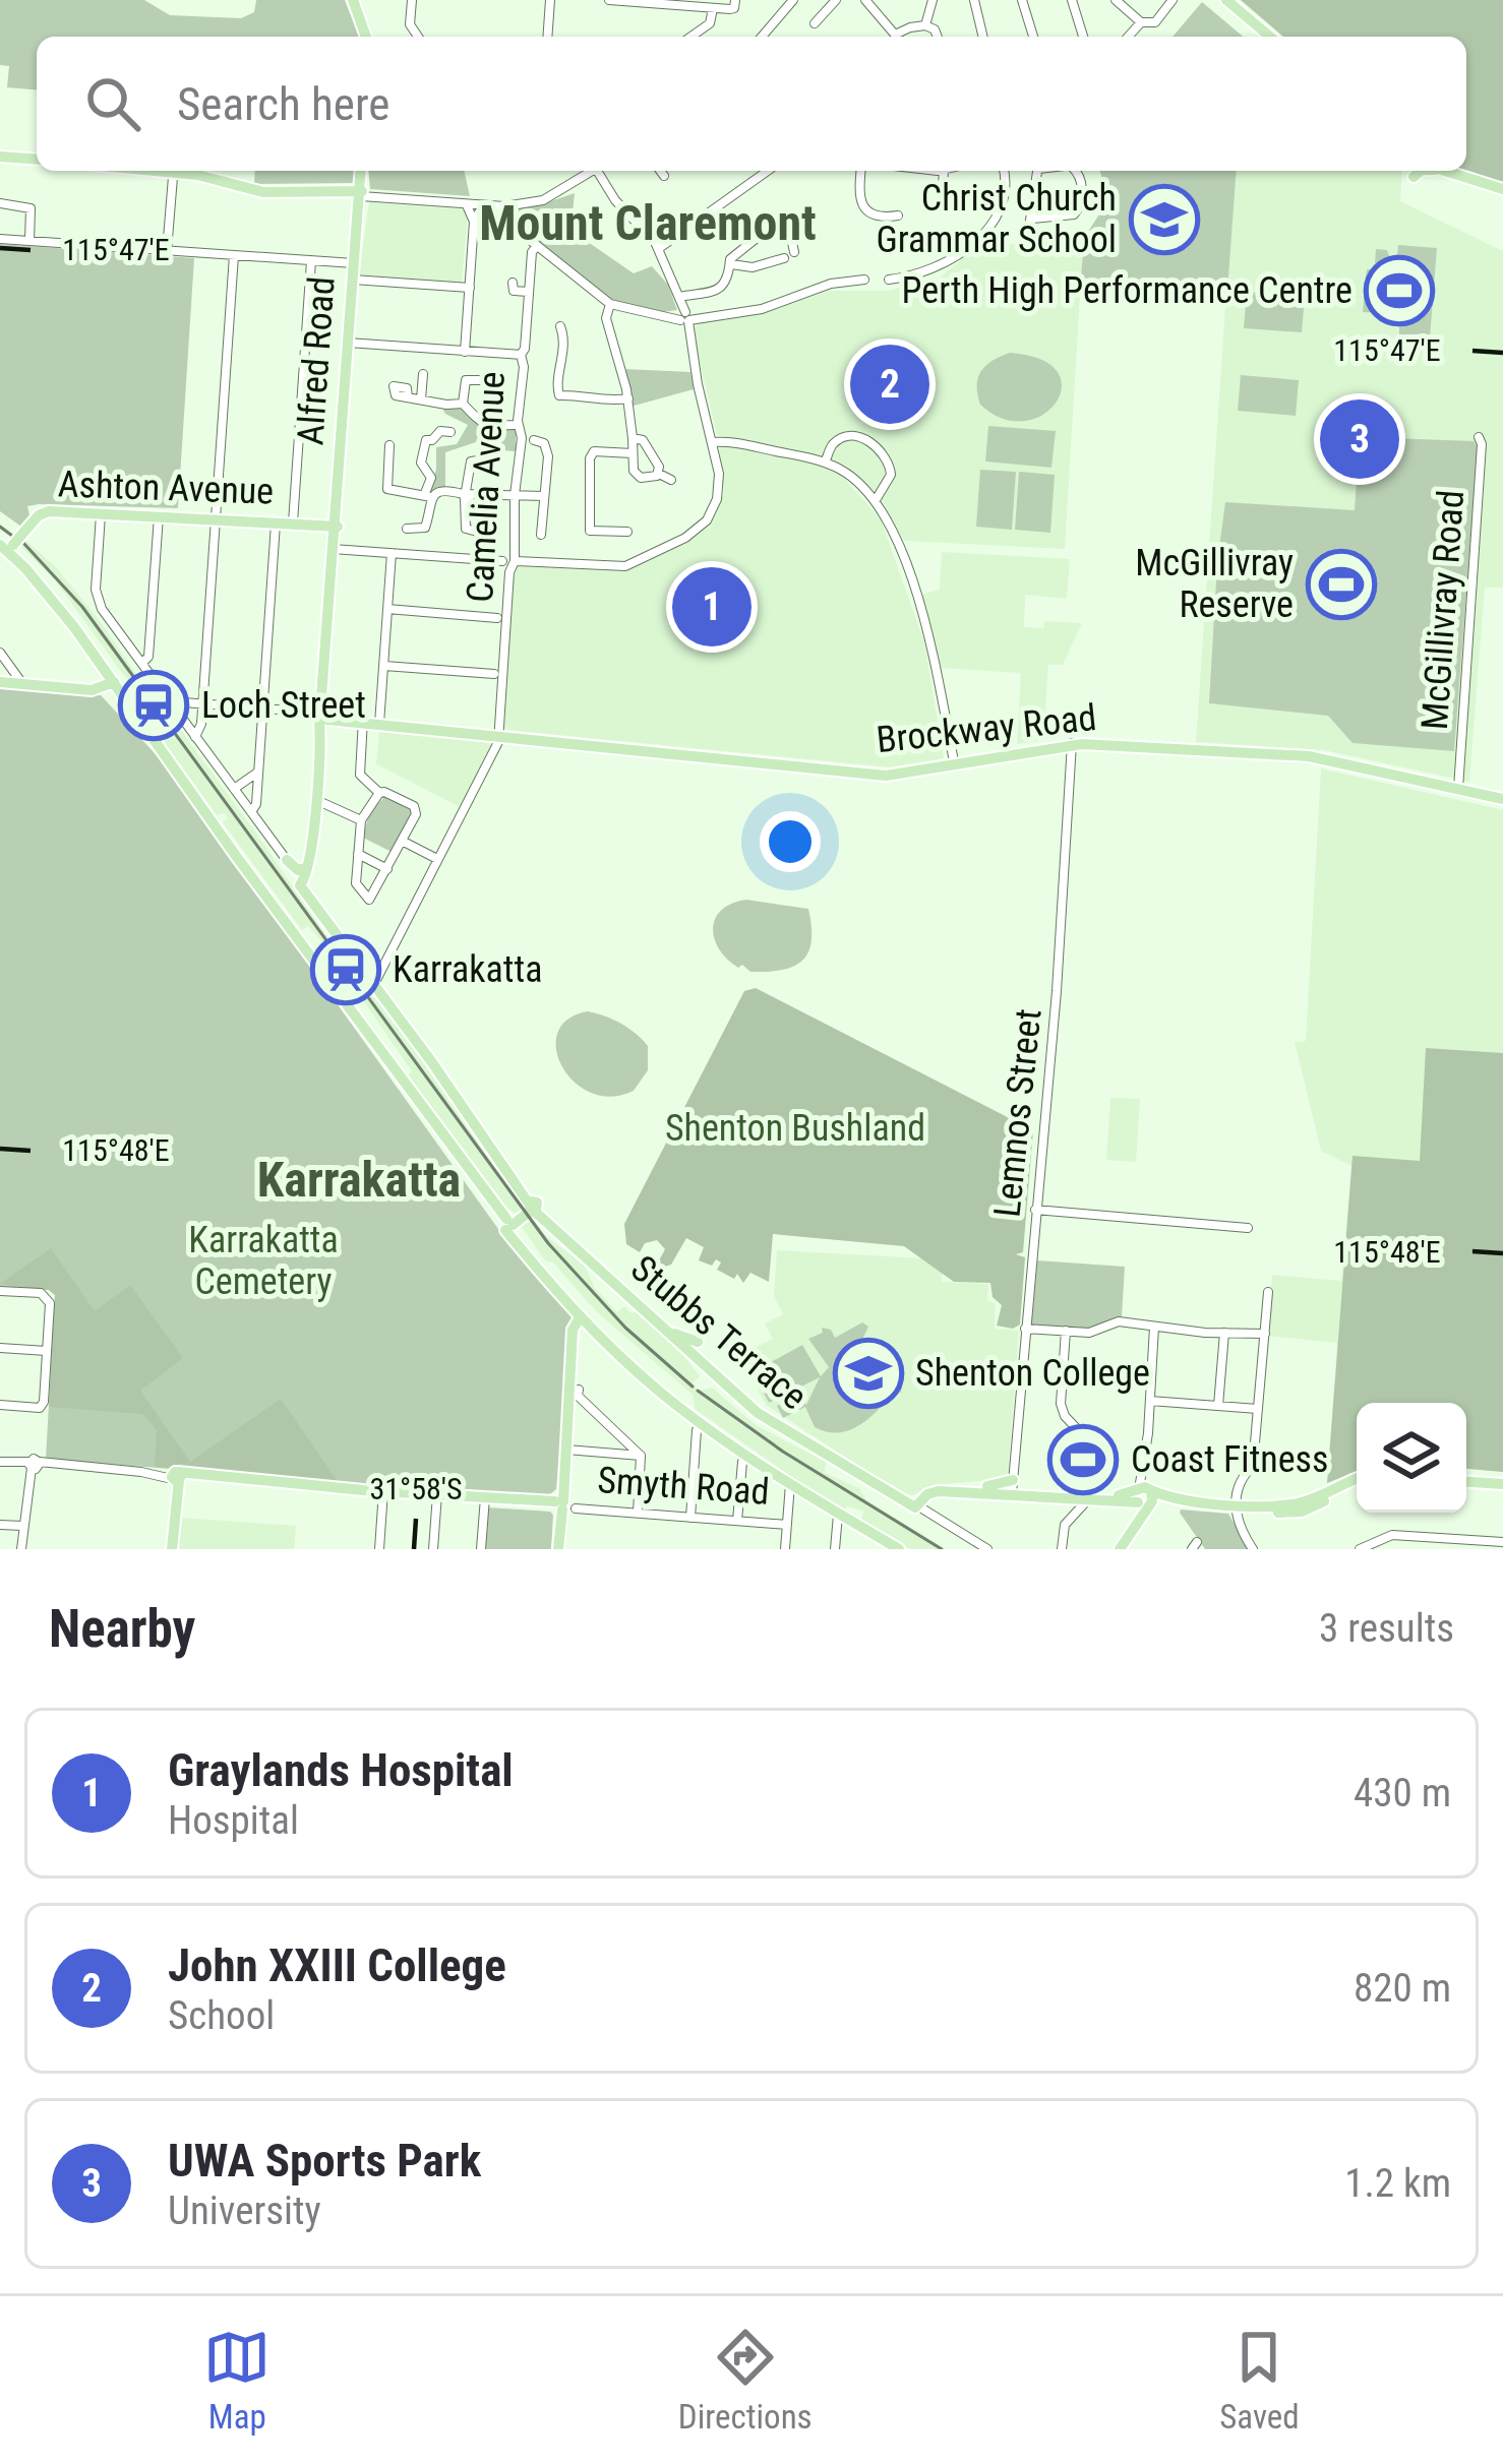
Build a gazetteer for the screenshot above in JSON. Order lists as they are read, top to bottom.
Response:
{
  "streets": {
    "main road": [
      "Alfred Road",
      "Ashton Avenue",
      "Brockway Road",
      "Stubbs Terrace",
      "Smyth Road"
    ],
    "street": ["Camelia Avenue", "McGillivray Road", "Lemnos Street"]
  },
  "crossings": [
    ["Alfred Road", "Ashton Avenue"],
    ["Alfred Road", "Brockway Road"],
    ["Alfred Road", "Stubbs Terrace"],
    ["Camelia Avenue", "Brockway Road"],
    ["Ashton Avenue", "Stubbs Terrace"],
    ["McGillivray Road", "Brockway Road"],
    ["Brockway Road", "Lemnos Street"],
    ["Brockway Road", "Stubbs Terrace"]
  ],
  "districts": ["Mount Claremont", "Karrakatta"],
  "parks": ["Shenton Bushland", "Karrakatta Cemetery"],
  "places": {
    "school or university": ["Christ Church Grammar School", "Shenton College"],
    "sports": ["Perth High Performance Centre", "McGillivray Reserve", "Coast Fitness"],
    "station": ["Loch Street", "Karrakatta"]
  },
  "page": {
    "search": "Search here",
    "pins": ["2", "3", "1"],
    "heading": ["Nearby", "3 results"],
    "list": [
      {
        "mark": "1",
        "name": "Graylands Hospital",
        "note": "Hospital",
        "value": "430 m"
      },
      {
        "mark": "2",
        "name": "John XXIII College",
        "note": "School",
        "value": "820 m"
      },
      {
        "mark": "3",
        "name": "UWA Sports Park",
        "note": "University",
        "value": "1.2 km"
      }
    ],
    "nav": ["Map", "Directions", "Saved"]
  },
  "coordinates": ["115°47'E", "115°48'E", "31°58'S"]
}
